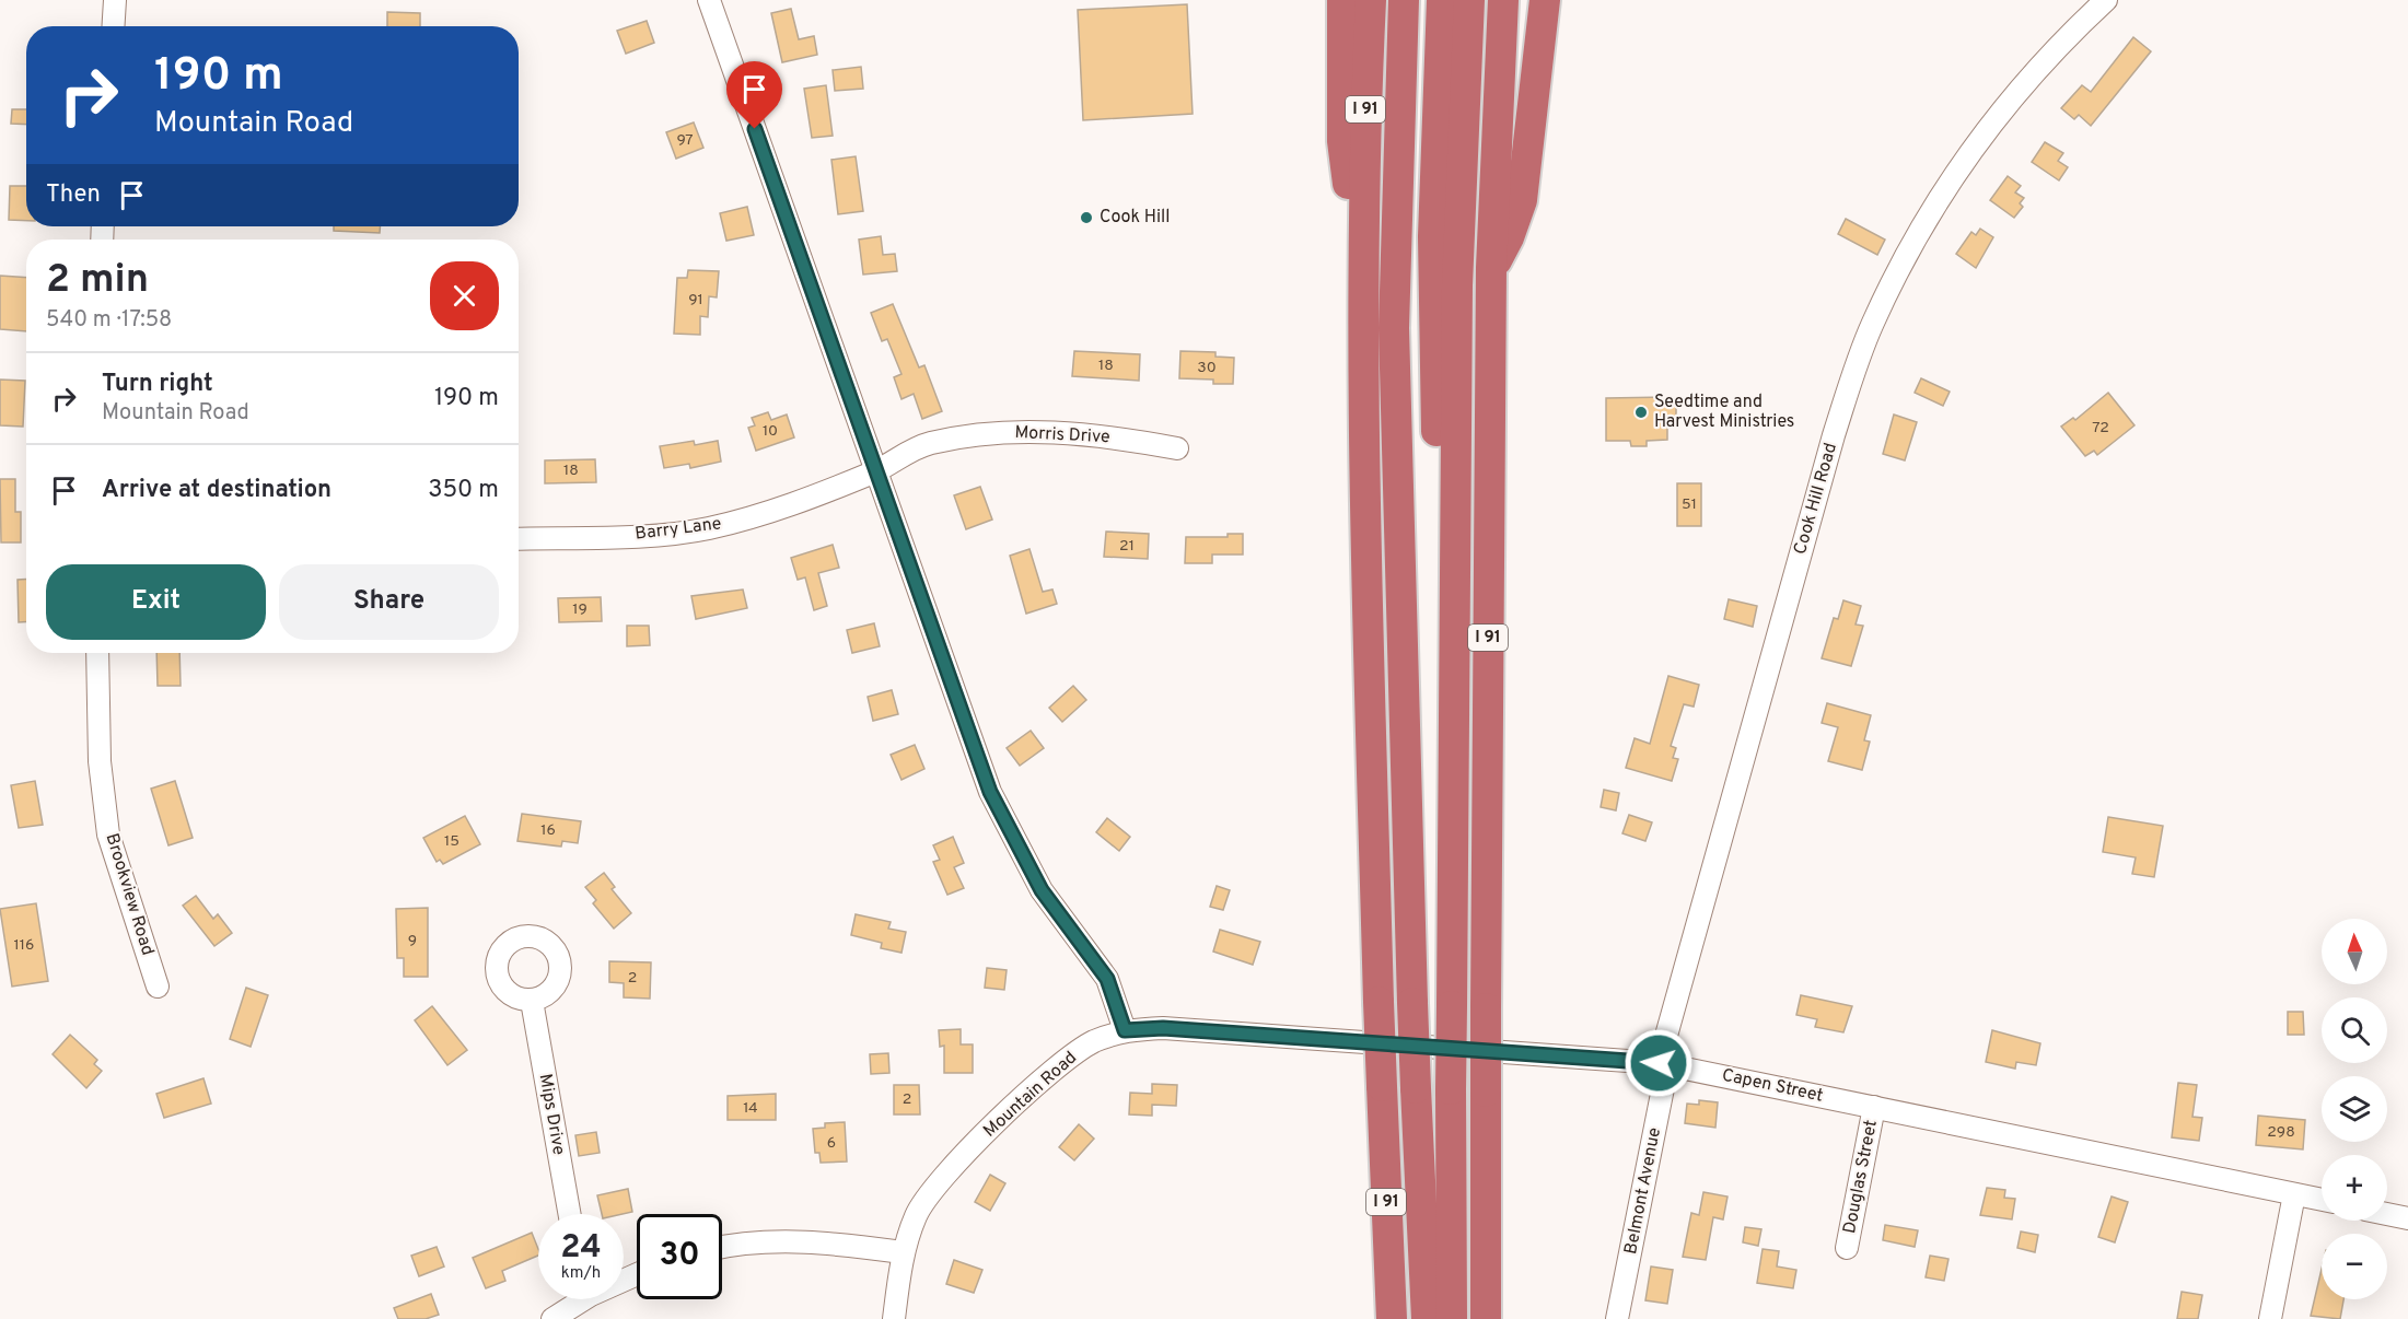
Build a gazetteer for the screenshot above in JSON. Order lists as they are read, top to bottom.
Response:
{
  "streets": {
    "highway": ["I 91"],
    "street": [
      "Morris Drive",
      "Cook Hill Road",
      "Barry Lane",
      "Brookview Road",
      "Capen Street",
      "Mountain Road",
      "Mips Drive",
      "Douglas Street",
      "Belmont Avenue"
    ]
  },
  "crossings": [
    ["Morris Drive", "Barry Lane"],
    ["Cook Hill Road", "Capen Street"],
    ["Cook Hill Road", "Belmont Avenue"],
    ["Capen Street", "Mountain Road"],
    ["Capen Street", "Douglas Street"],
    ["Capen Street", "Belmont Avenue"]
  ],
  "places": ["Cook Hill", "Seedtime and Harvest Ministries"],
  "house_numbers": [
    "97",
    "91",
    "18",
    "30",
    "72",
    "10",
    "18",
    "51",
    "21",
    "19",
    "16",
    "15",
    "9",
    "116",
    "2",
    "2",
    "14",
    "298",
    "6"
  ],
  "north": "top",
  "page": {
    "turn": ["190 m", "Mountain Road"],
    "then": "Then",
    "heading": ["2 min", "540 m · 17:58"],
    "list": [
      {
        "name": "Turn right",
        "note": "Mountain Road",
        "value": "190 m"
      },
      {
        "name": "Arrive at destination",
        "value": "350 m"
      }
    ],
    "buttons": ["Exit", "Share"],
    "map_buttons": ["+", "−"],
    "speed": "24 km/h",
    "limit": "30"
  }
}
